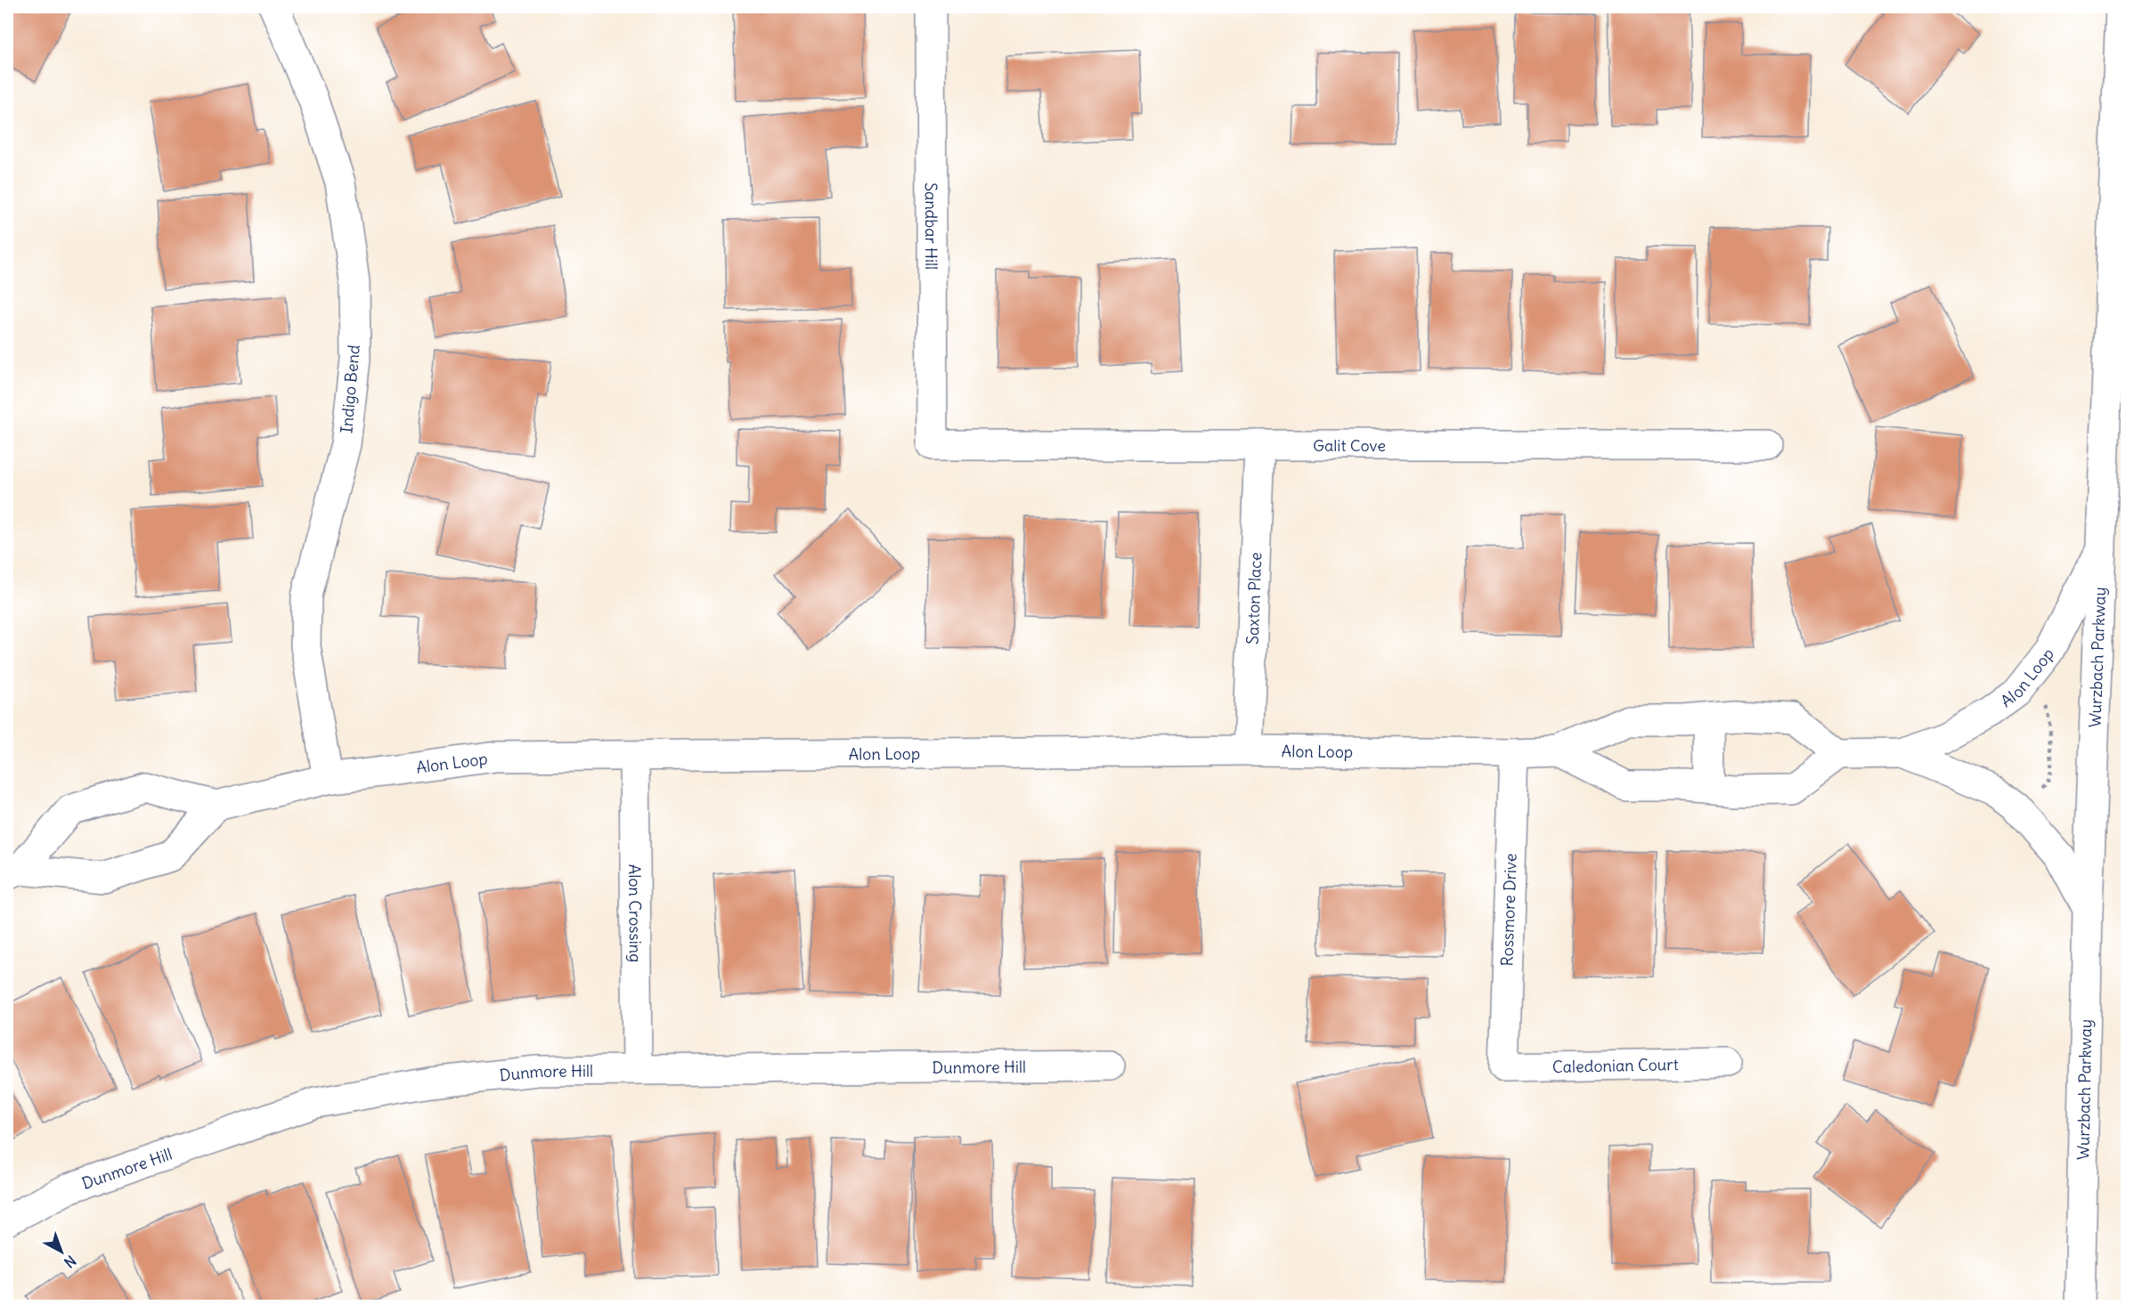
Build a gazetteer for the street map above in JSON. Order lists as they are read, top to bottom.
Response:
{
  "streets": {
    "street": [
      "Sandbar Hill",
      "Indigo Bend",
      "Galit Cove",
      "Saxton Place",
      "Wurzbach Parkway",
      "Alon Loop",
      "Rossmore Drive",
      "Alon Crossing",
      "Caledonian Court",
      "Dunmore Hill"
    ]
  },
  "crossings": [
    ["Sandbar Hill", "Galit Cove"],
    ["Indigo Bend", "Alon Loop"],
    ["Galit Cove", "Saxton Place"],
    ["Saxton Place", "Alon Loop"],
    ["Wurzbach Parkway", "Alon Loop"],
    ["Alon Loop", "Rossmore Drive"],
    ["Alon Loop", "Alon Crossing"],
    ["Rossmore Drive", "Caledonian Court"],
    ["Alon Crossing", "Dunmore Hill"]
  ],
  "north": "bottom right"
}
